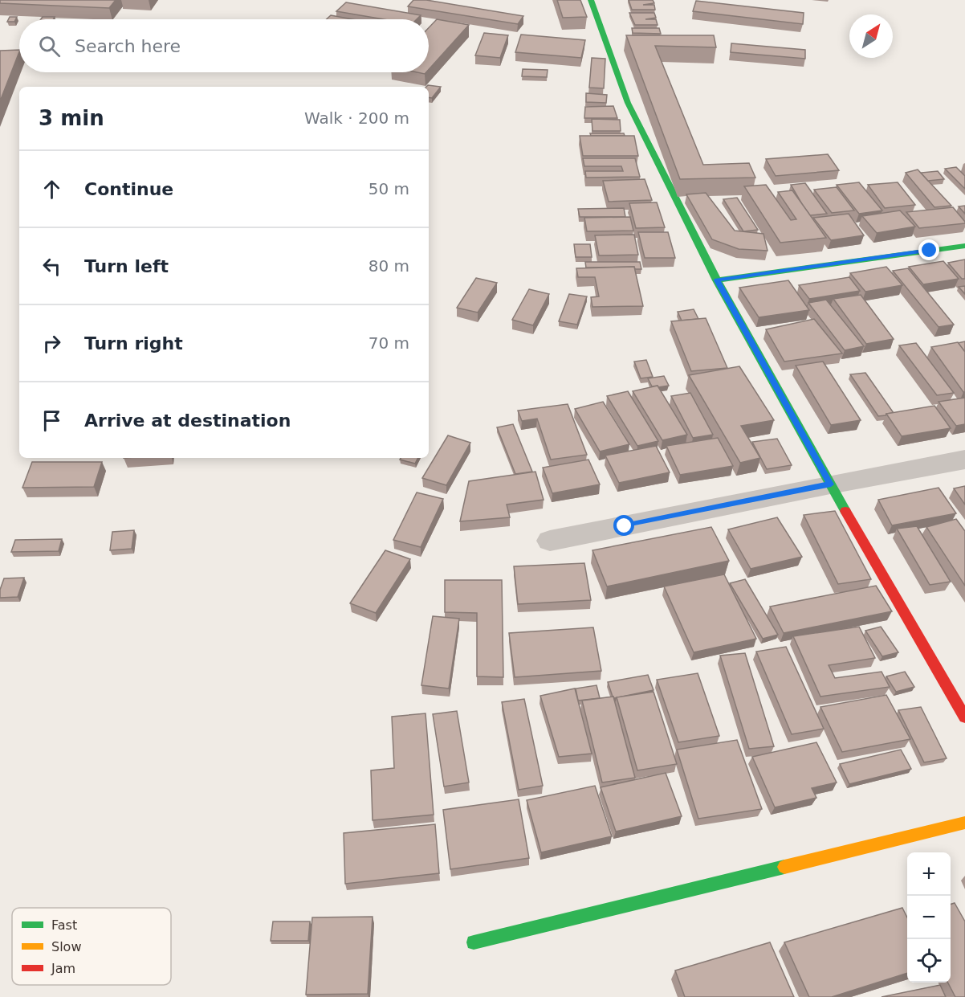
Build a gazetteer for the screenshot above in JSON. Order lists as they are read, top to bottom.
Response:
{
  "legend": ["Fast", "Slow", "Jam"],
  "north": "top right",
  "page": {
    "search": "Search here",
    "heading": ["3 min", "Walk · 200 m"],
    "list": [
      ["Continue", "50 m"],
      ["Turn left", "80 m"],
      ["Turn right", "70 m"],
      "Arrive at destination"
    ],
    "map_buttons": ["+", "−"]
  }
}
